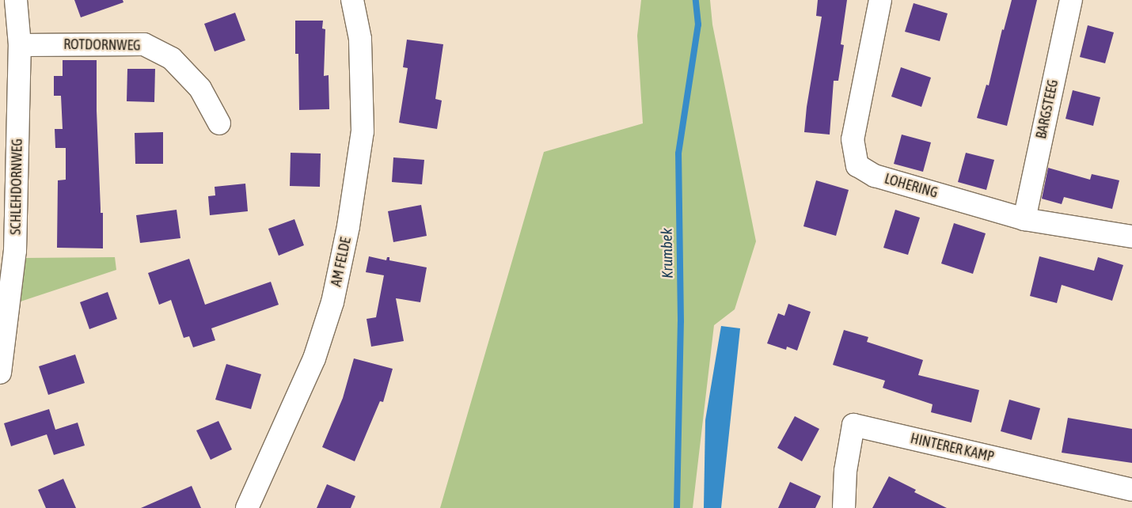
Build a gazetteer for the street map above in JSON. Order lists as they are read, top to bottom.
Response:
{
  "streets": {
    "street": [
      "ROTDORNWEG",
      "BARGSTEEG",
      "LOHERING",
      "SCHLEHDORNWEG",
      "AM FELDE",
      "HINTERER KAMP"
    ]
  },
  "crossings": [
    ["ROTDORNWEG", "SCHLEHDORNWEG"],
    ["BARGSTEEG", "LOHERING"]
  ],
  "water": ["Krumbek"]
}
